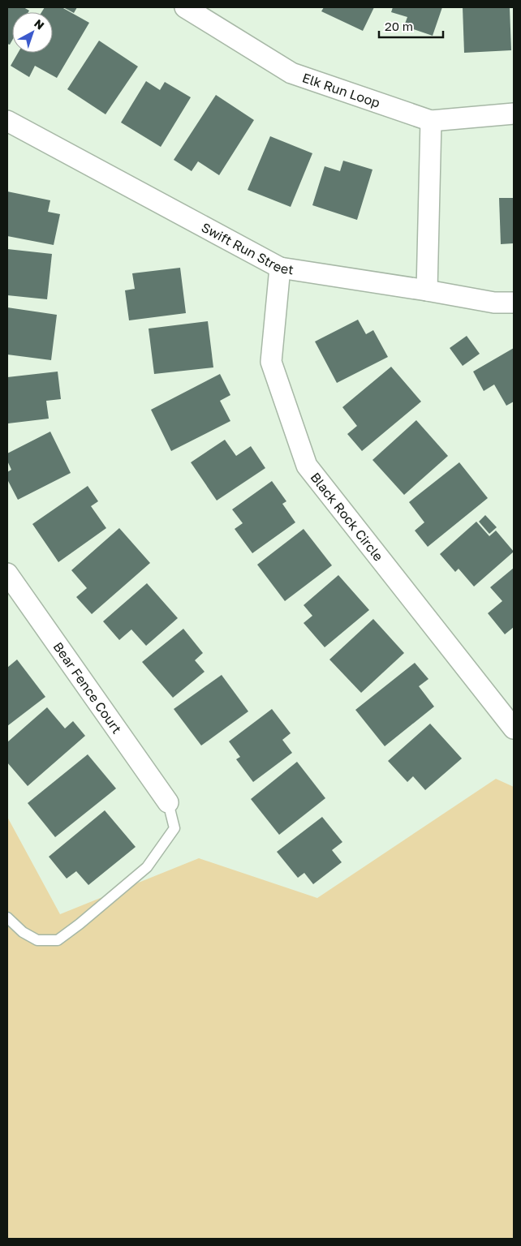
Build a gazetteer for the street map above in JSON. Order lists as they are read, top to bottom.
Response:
{
  "streets": {
    "street": [
      "Elk Run Loop",
      "Swift Run Street",
      "Black Rock Circle",
      "Bear Fence Court"
    ]
  },
  "crossings": [
    ["Swift Run Street", "Black Rock Circle"]
  ],
  "scale_bar": "20 m",
  "north": "top right"
}
